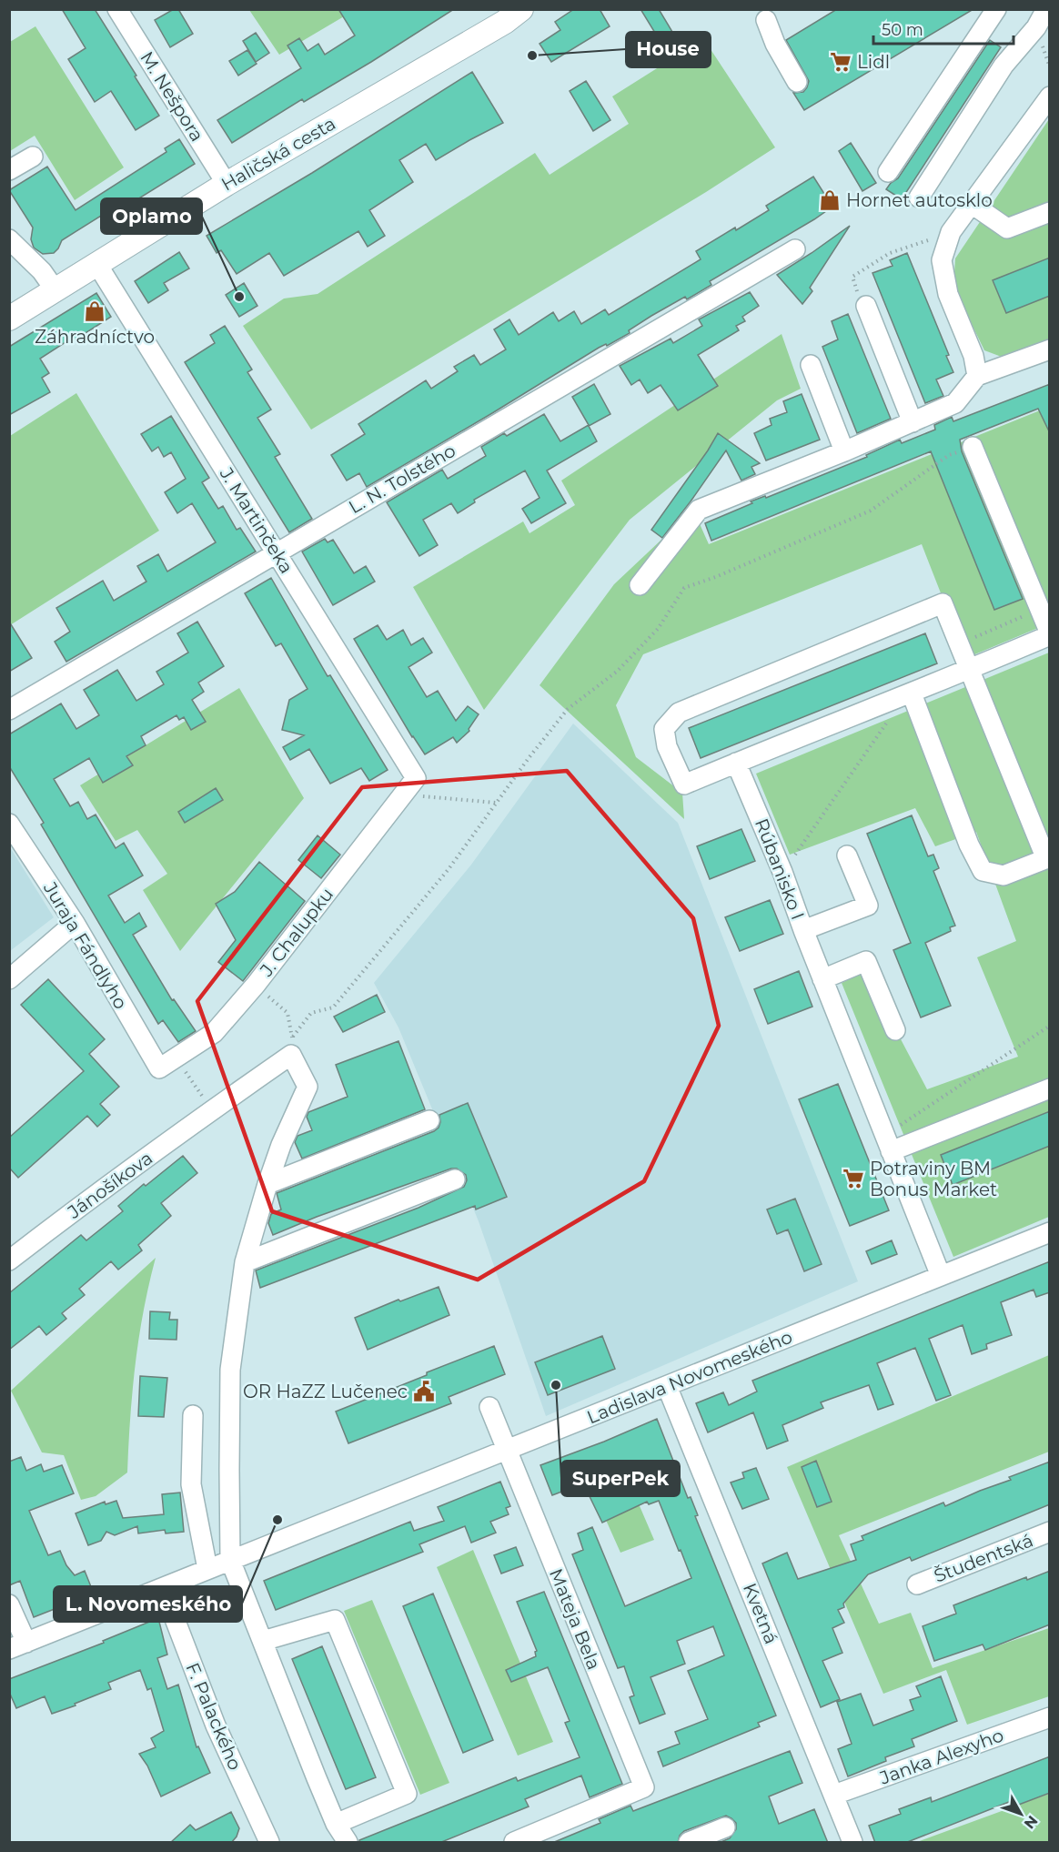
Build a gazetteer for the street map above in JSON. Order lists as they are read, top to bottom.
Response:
{
  "streets": {
    "main road": ["Haličská cesta"],
    "street": [
      "M. Nešpora",
      "L. N. Tolstého",
      "J. Martinčeka",
      "Rúbanisko I",
      "J. Chalupku",
      "Juraja Fándlyho",
      "Jánošíkova",
      "Ladislava Novomeského",
      "Študentská",
      "Kvetná",
      "Mateja Bela",
      "F. Palackého",
      "Janka Alexyho"
    ]
  },
  "crossings": [
    ["M. Nešpora", "Haličská cesta"],
    ["Haličská cesta", "J. Martinčeka"],
    ["L. N. Tolstého", "J. Martinčeka"],
    ["J. Martinčeka", "J. Chalupku"],
    ["Rúbanisko I", "Ladislava Novomeského"],
    ["J. Chalupku", "Juraja Fándlyho"],
    ["Ladislava Novomeského", "Kvetná"],
    ["Ladislava Novomeského", "Mateja Bela"],
    ["Ladislava Novomeského", "F. Palackého"],
    ["Kvetná", "Janka Alexyho"]
  ],
  "places": {
    "other": [
      "House",
      "Oplamo",
      "SuperPek",
      "L. Novomeského"
    ],
    "supermarket": ["Lidl", "Potraviny BM Bonus Market"],
    "shop": ["Hornet autosklo", "Záhradníctvo"],
    "public building": ["OR HaZZ Lučenec"]
  },
  "scale_bar": "50 m",
  "north": "bottom right"
}
